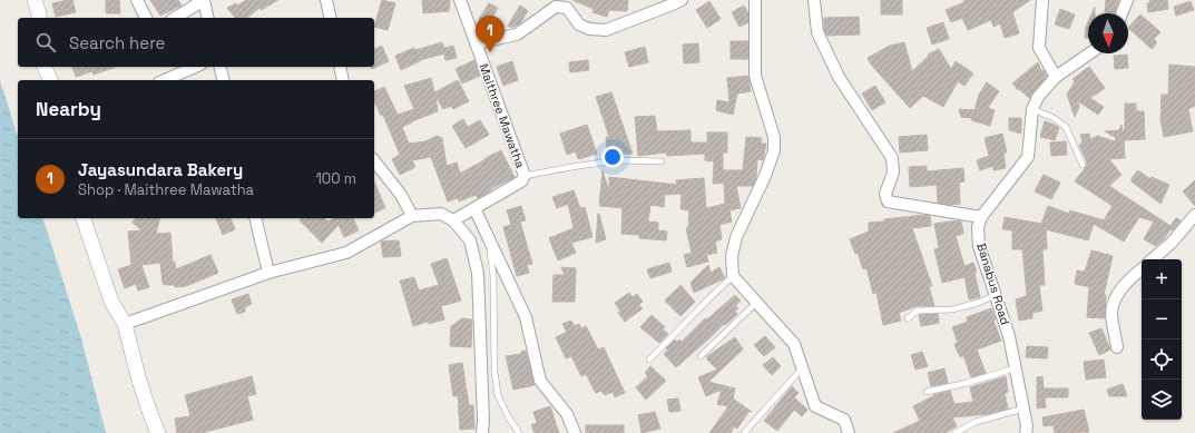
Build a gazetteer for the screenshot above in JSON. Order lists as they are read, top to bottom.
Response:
{
  "streets": {
    "street": ["Maithree Mawatha", "Banabus Road"]
  },
  "north": "bottom",
  "page": {
    "pins": "1",
    "search": "Search here",
    "heading": "Nearby",
    "list": [
      {
        "mark": "1",
        "name": "Jayasundara Bakery",
        "note": "Shop · Maithree Mawatha",
        "value": "100 m"
      }
    ],
    "map_buttons": ["+", "−"]
  }
}
